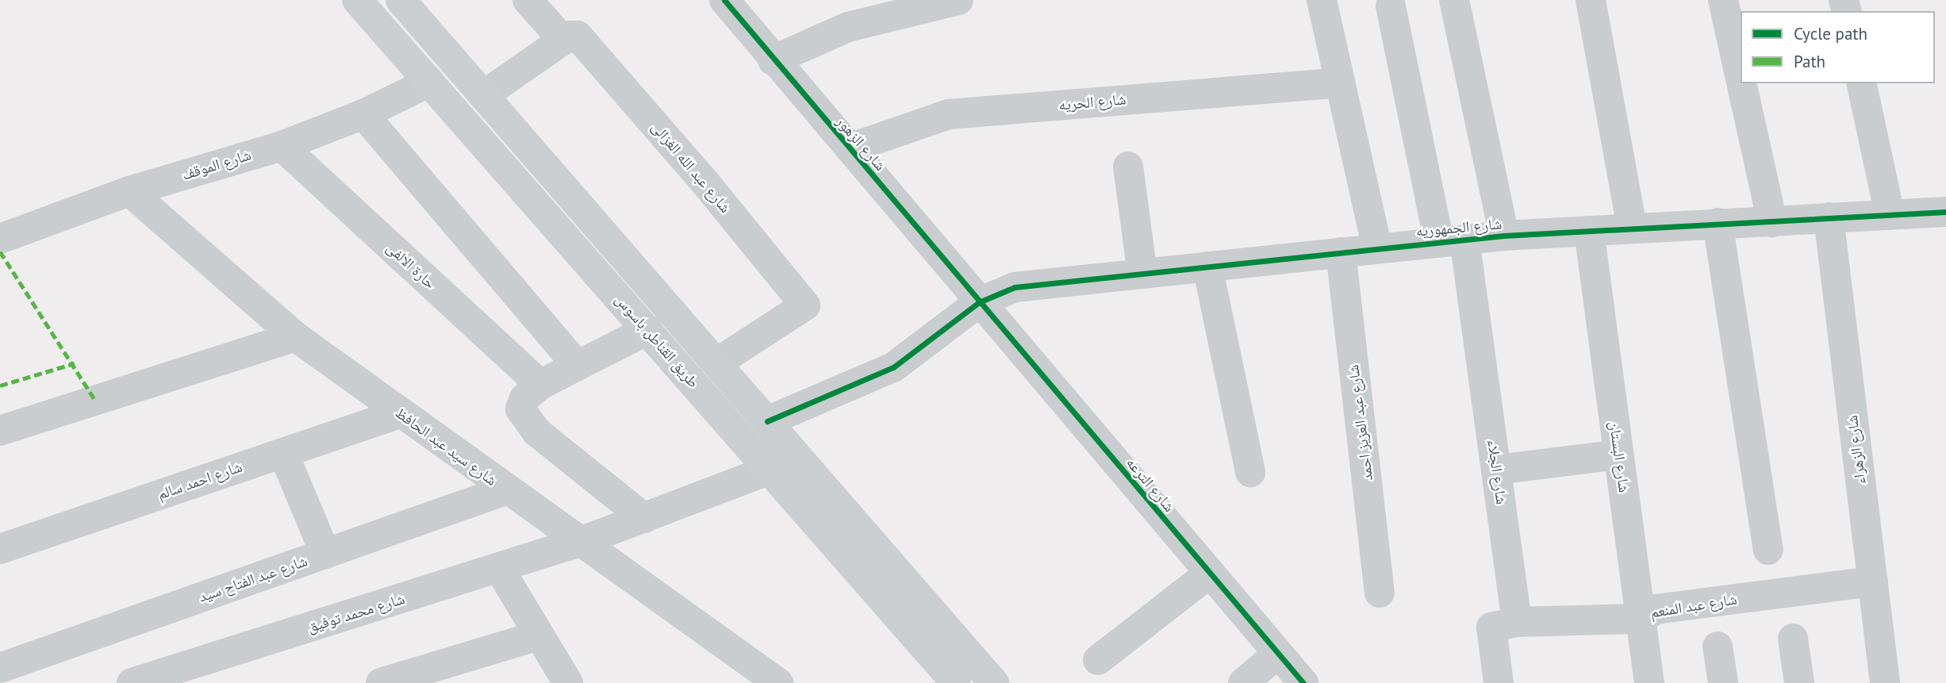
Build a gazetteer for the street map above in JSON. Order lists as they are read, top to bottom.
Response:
{
  "streets": {
    "main road": ["طريق القناطر, باسوس"],
    "street": [
      "شارع الحريه",
      "شارع الزهور",
      "شارع الموقف",
      "شارع عبد الله الغزالى",
      "شارع الجمهوريه",
      "حارة الالفى",
      "شارع عبد العزيز احمد",
      "شارع سيد عبد الحافظ",
      "شارع الزهراء",
      "شارع البستان",
      "شارع الجلاء",
      "شارع احمد سالم",
      "شارع الترعه",
      "شارع عبد الفتاح سيد",
      "شارع عبد المنعم",
      "شارع محمد توفيق"
    ]
  },
  "crossings": [
    ["شارع الحريه", "شارع الزهور"],
    ["شارع الزهور", "شارع الجمهوريه"],
    ["شارع الزهور", "شارع الترعه"],
    ["شارع الموقف", "حارة الالفى"],
    ["شارع الموقف", "طريق القناطر, باسوس"],
    ["شارع الموقف", "شارع سيد عبد الحافظ"],
    ["شارع عبد الله الغزالى", "طريق القناطر, باسوس"],
    ["شارع الجمهوريه", "طريق القناطر, باسوس"],
    ["شارع الجمهوريه", "شارع عبد العزيز احمد"],
    ["شارع الجمهوريه", "شارع الزهراء"],
    ["شارع الجمهوريه", "شارع البستان"],
    ["شارع الجمهوريه", "شارع الجلاء"],
    ["شارع الجمهوريه", "شارع الترعه"],
    ["طريق القناطر, باسوس", "شارع محمد توفيق"],
    ["شارع سيد عبد الحافظ", "شارع احمد سالم"],
    ["شارع سيد عبد الحافظ", "شارع عبد الفتاح سيد"],
    ["شارع سيد عبد الحافظ", "شارع محمد توفيق"],
    ["شارع الزهراء", "شارع عبد المنعم"],
    ["شارع البستان", "شارع عبد المنعم"],
    ["شارع الجلاء", "شارع عبد المنعم"]
  ],
  "legend": ["Cycle path", "Path"]
}
